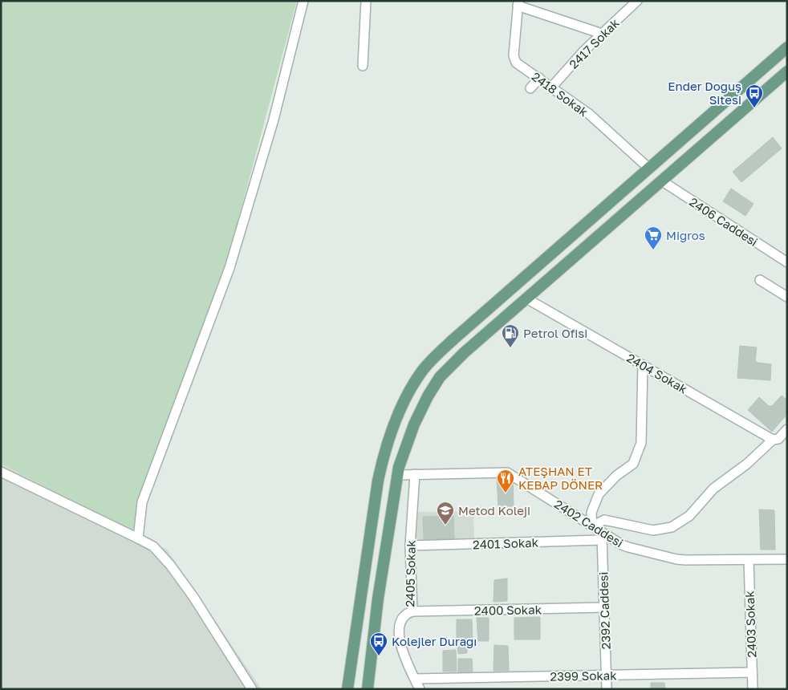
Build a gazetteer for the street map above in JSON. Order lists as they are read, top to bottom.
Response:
{
  "streets": {
    "street": [
      "2417 Sokak",
      "2418 Sokak",
      "2406 Caddesi",
      "2404 Sokak",
      "2402 Caddesi",
      "2401 Sokak",
      "2405 Sokak",
      "2400 Sokak",
      "2392 Caddesi",
      "2403 Sokak",
      "2399 Sokak"
    ]
  },
  "crossings": [
    ["2417 Sokak", "2418 Sokak"],
    ["2402 Caddesi", "2401 Sokak"],
    ["2402 Caddesi", "2405 Sokak"],
    ["2402 Caddesi", "2392 Caddesi"],
    ["2402 Caddesi", "2403 Sokak"],
    ["2401 Sokak", "2405 Sokak"],
    ["2401 Sokak", "2392 Caddesi"],
    ["2405 Sokak", "2400 Sokak"],
    ["2405 Sokak", "2399 Sokak"],
    ["2400 Sokak", "2392 Caddesi"],
    ["2392 Caddesi", "2399 Sokak"],
    ["2403 Sokak", "2399 Sokak"]
  ],
  "places": {
    "bus stop": ["Ender Doğuş Sitesi", "Kolejler Durağı"],
    "supermarket": ["Migros"],
    "fuel station": ["Petrol Ofisi"],
    "restaurant": ["ATEŞHAN ET KEBAP DÖNER"],
    "school or university": ["Metod Koleji"]
  }
}
